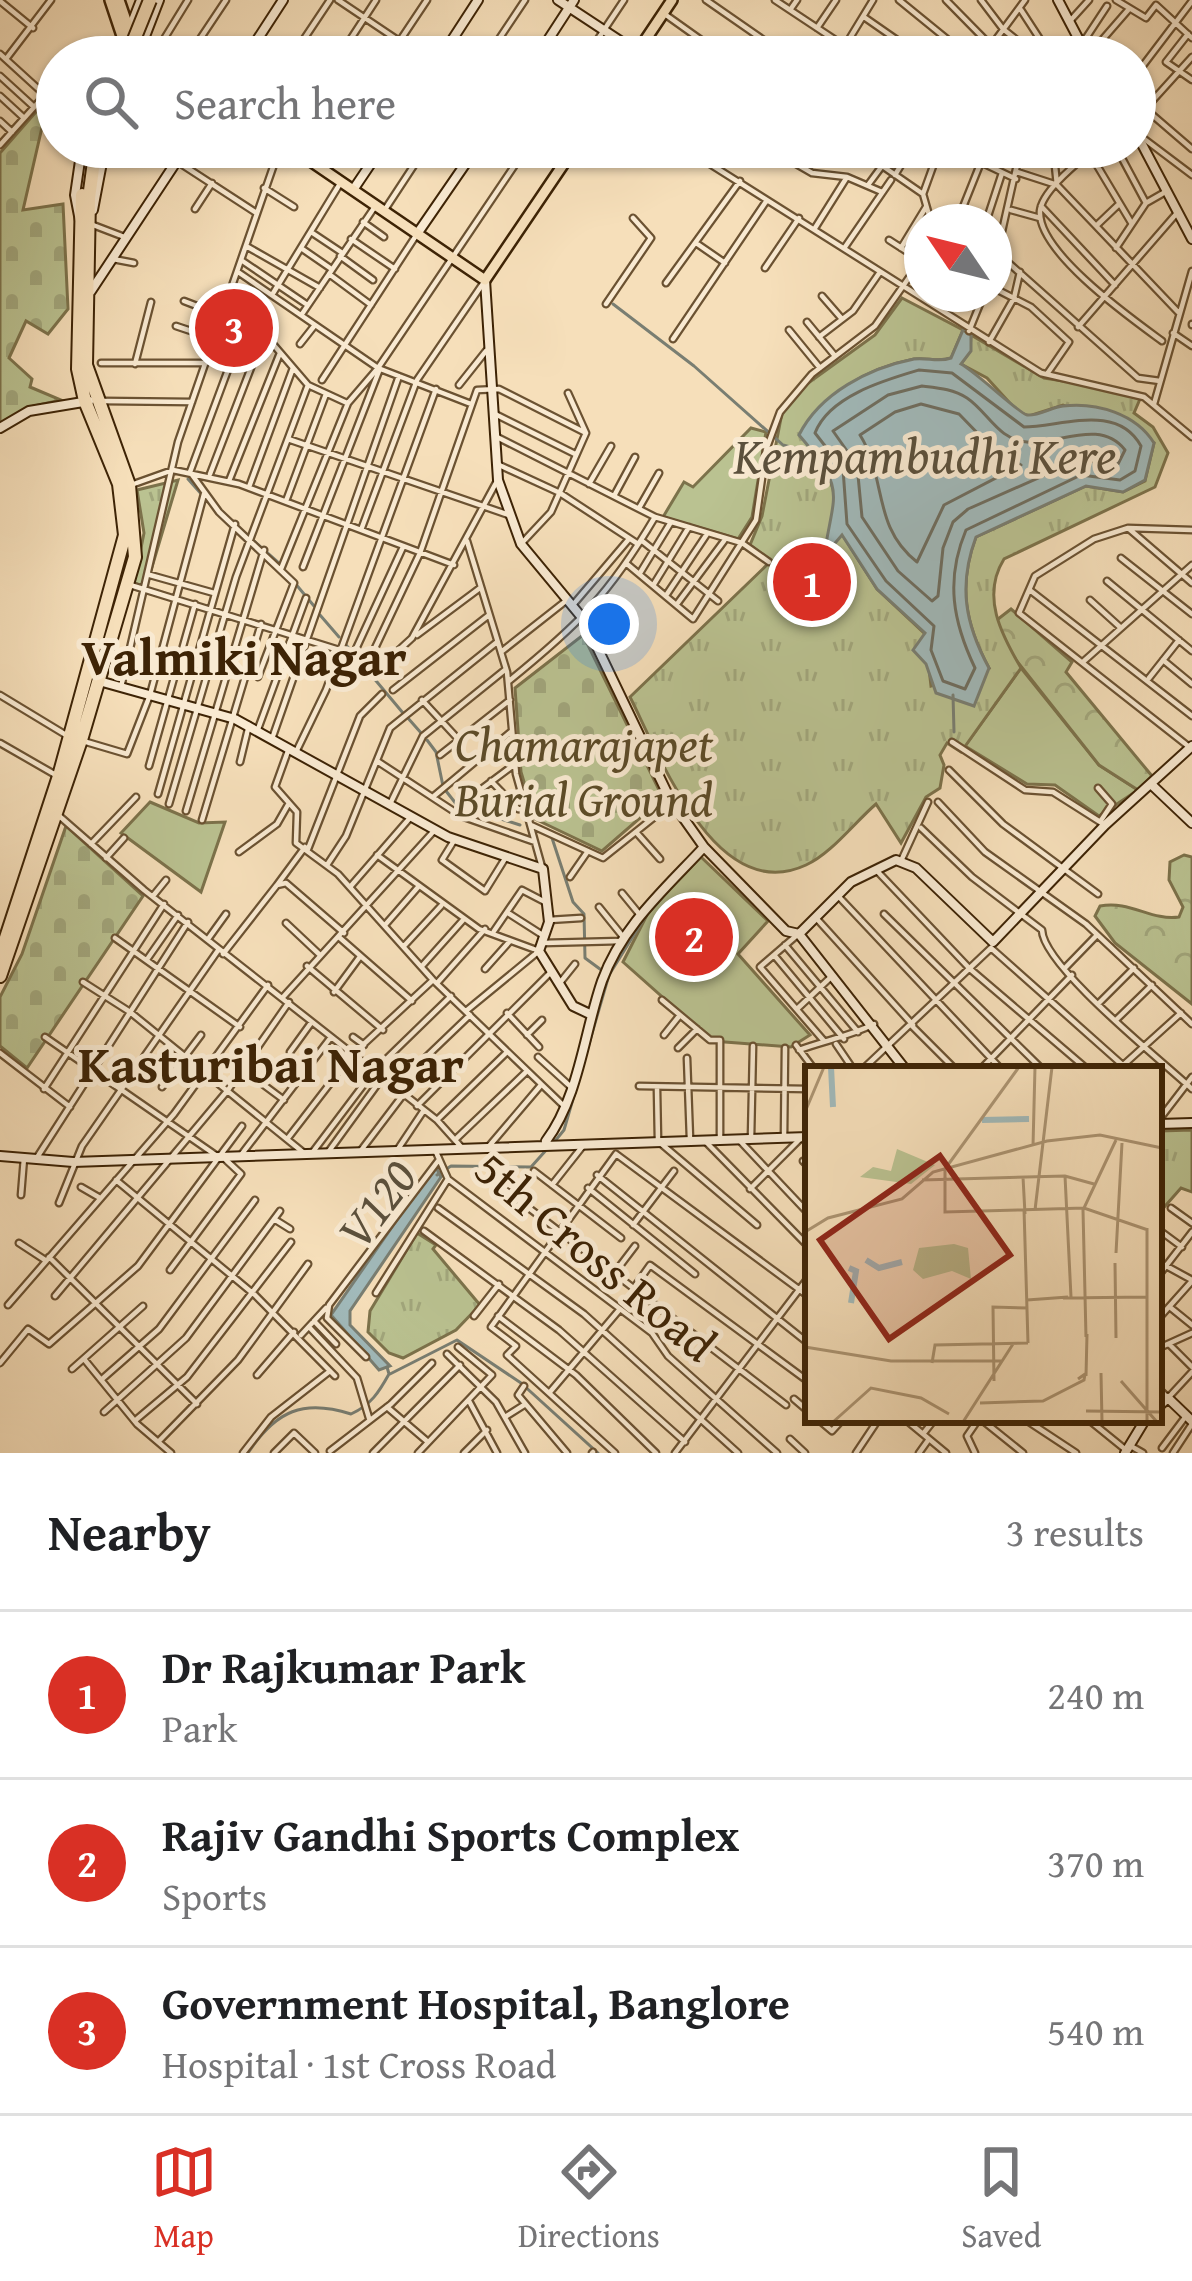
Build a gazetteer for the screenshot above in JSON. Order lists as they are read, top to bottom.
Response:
{
  "streets": {
    "street": ["5th Cross Road"]
  },
  "districts": ["Valmiki Nagar", "Kasturibai Nagar"],
  "water": ["Kempambudhi Kere", "V120"],
  "parks": ["Chamarajapet Burial Ground"],
  "north": "top left",
  "page": {
    "search": "Search here",
    "pins": ["3", "1", "2"],
    "heading": ["Nearby", "3 results"],
    "list": [
      {
        "mark": "1",
        "name": "Dr Rajkumar Park",
        "note": "Park",
        "value": "240 m"
      },
      {
        "mark": "2",
        "name": "Rajiv Gandhi Sports Complex",
        "note": "Sports",
        "value": "370 m"
      },
      {
        "mark": "3",
        "name": "Government Hospital, Banglore",
        "note": "Hospital · 1st Cross Road",
        "value": "540 m"
      }
    ],
    "nav": ["Map", "Directions", "Saved"]
  }
}
